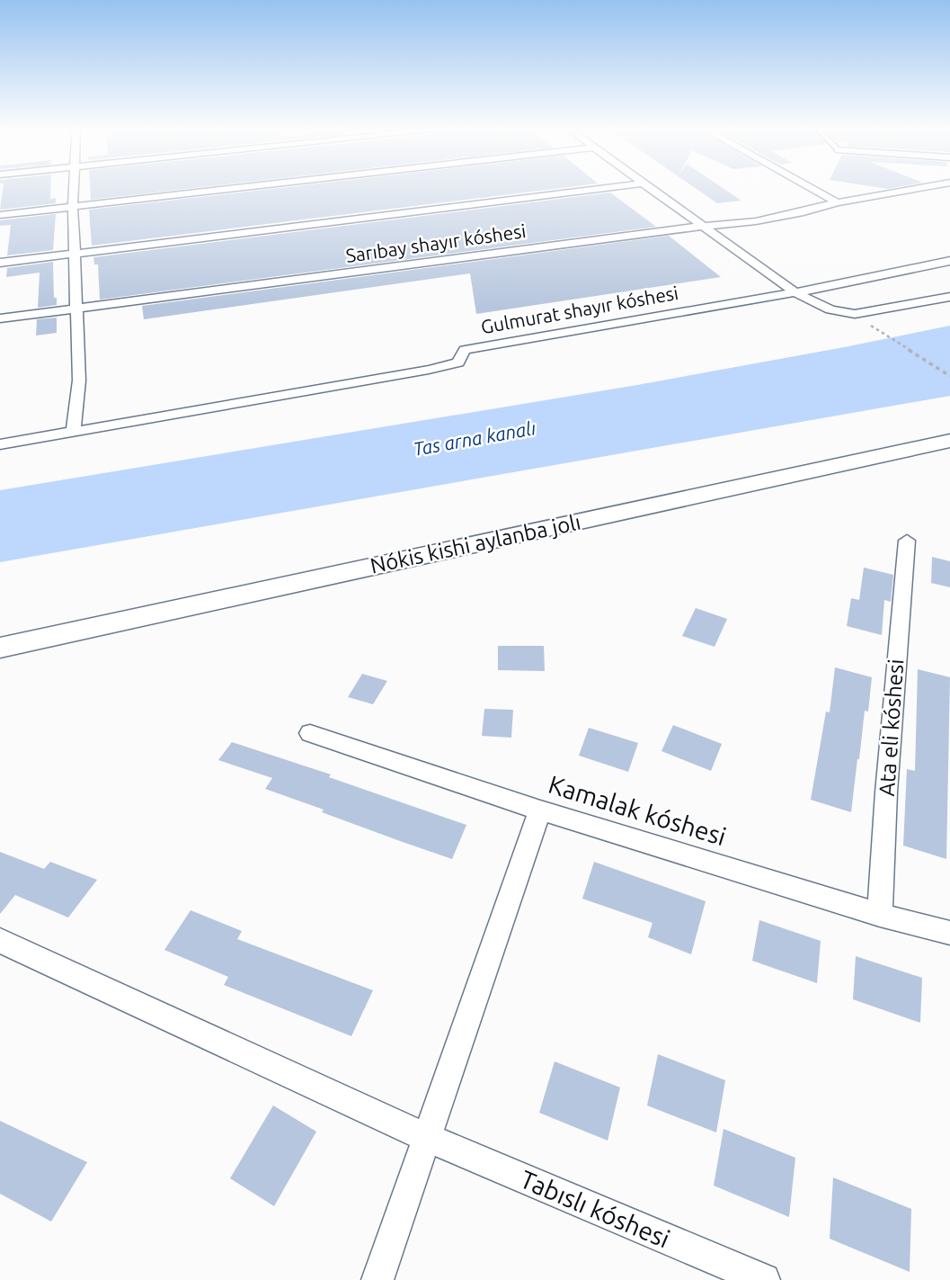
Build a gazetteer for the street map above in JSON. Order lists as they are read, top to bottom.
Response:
{
  "streets": {
    "main road": ["Nókis kishi aylanba jolı"],
    "street": [
      "Sarıbay shayır kóshesi",
      "Gulmurat shayır kóshesi",
      "Ata eli kóshesi",
      "Kamalak kóshesi",
      "Tabıslı kóshesi"
    ]
  },
  "crossings": [
    ["Ata eli kóshesi", "Kamalak kóshesi"]
  ],
  "water": ["Tas arna kanalı"]
}
